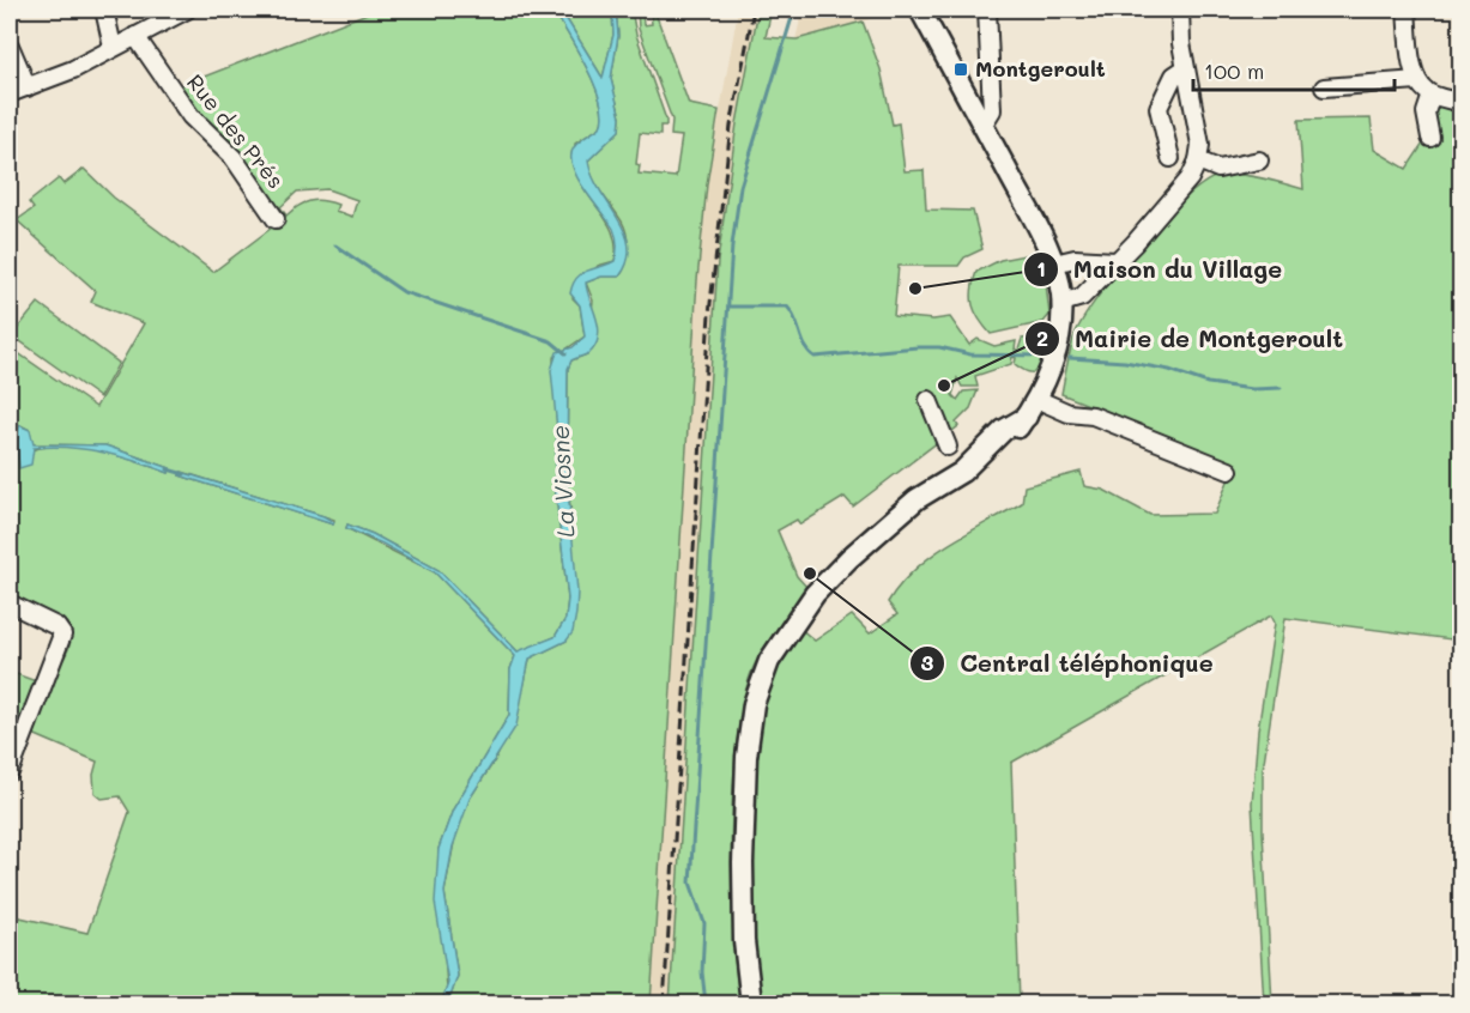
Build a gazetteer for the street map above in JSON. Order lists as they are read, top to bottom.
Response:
{
  "streets": {
    "street": ["Rue des Prés"]
  },
  "water": ["La Viosne"],
  "places": {
    "transit": ["Montgeroult"],
    "other": ["Maison du Village", "Mairie de Montgeroult", "Central téléphonique"]
  },
  "scale_bar": "100 m"
}
